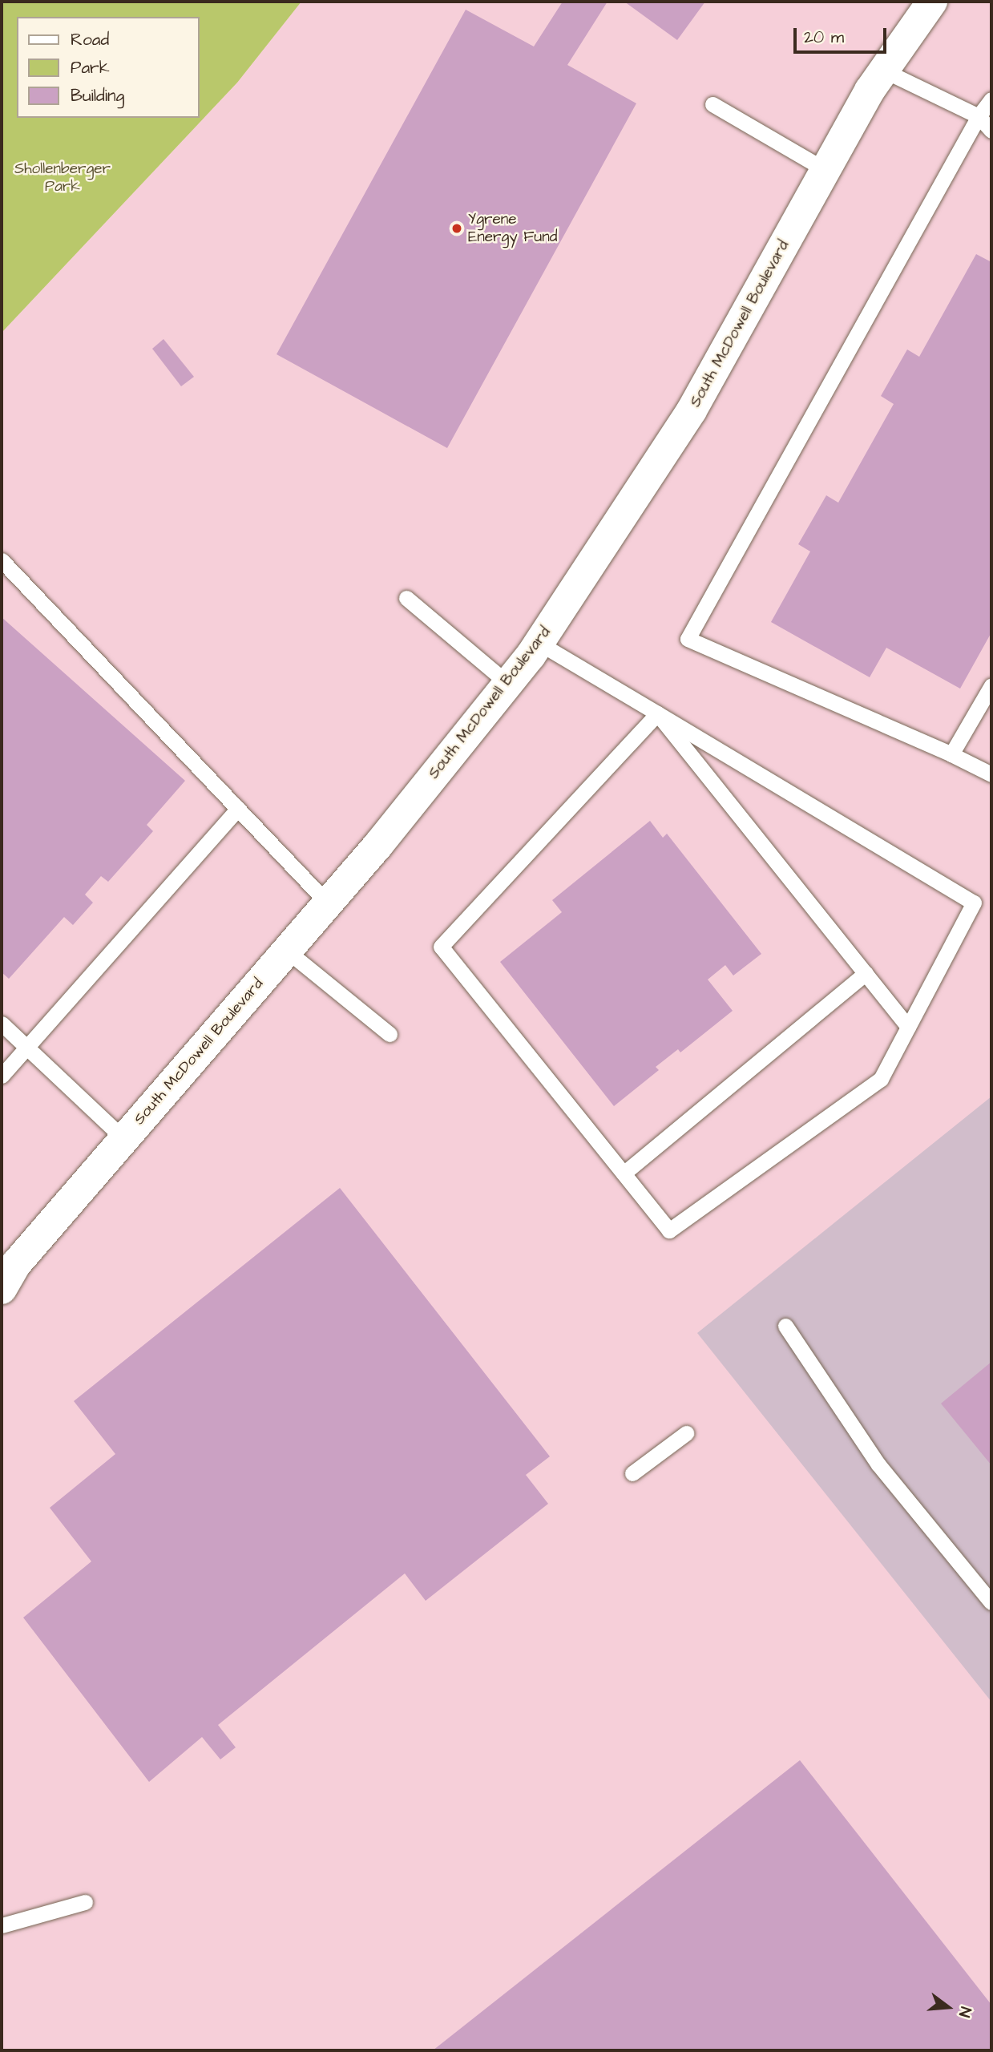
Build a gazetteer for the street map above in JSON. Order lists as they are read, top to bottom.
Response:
{
  "streets": {
    "street": ["South McDowell Boulevard"]
  },
  "parks": ["Shollenberger Park"],
  "places": ["Ygrene Energy Fund"],
  "legend": ["Road", "Park", "Building"],
  "scale_bar": "20 m",
  "north": "right"
}
